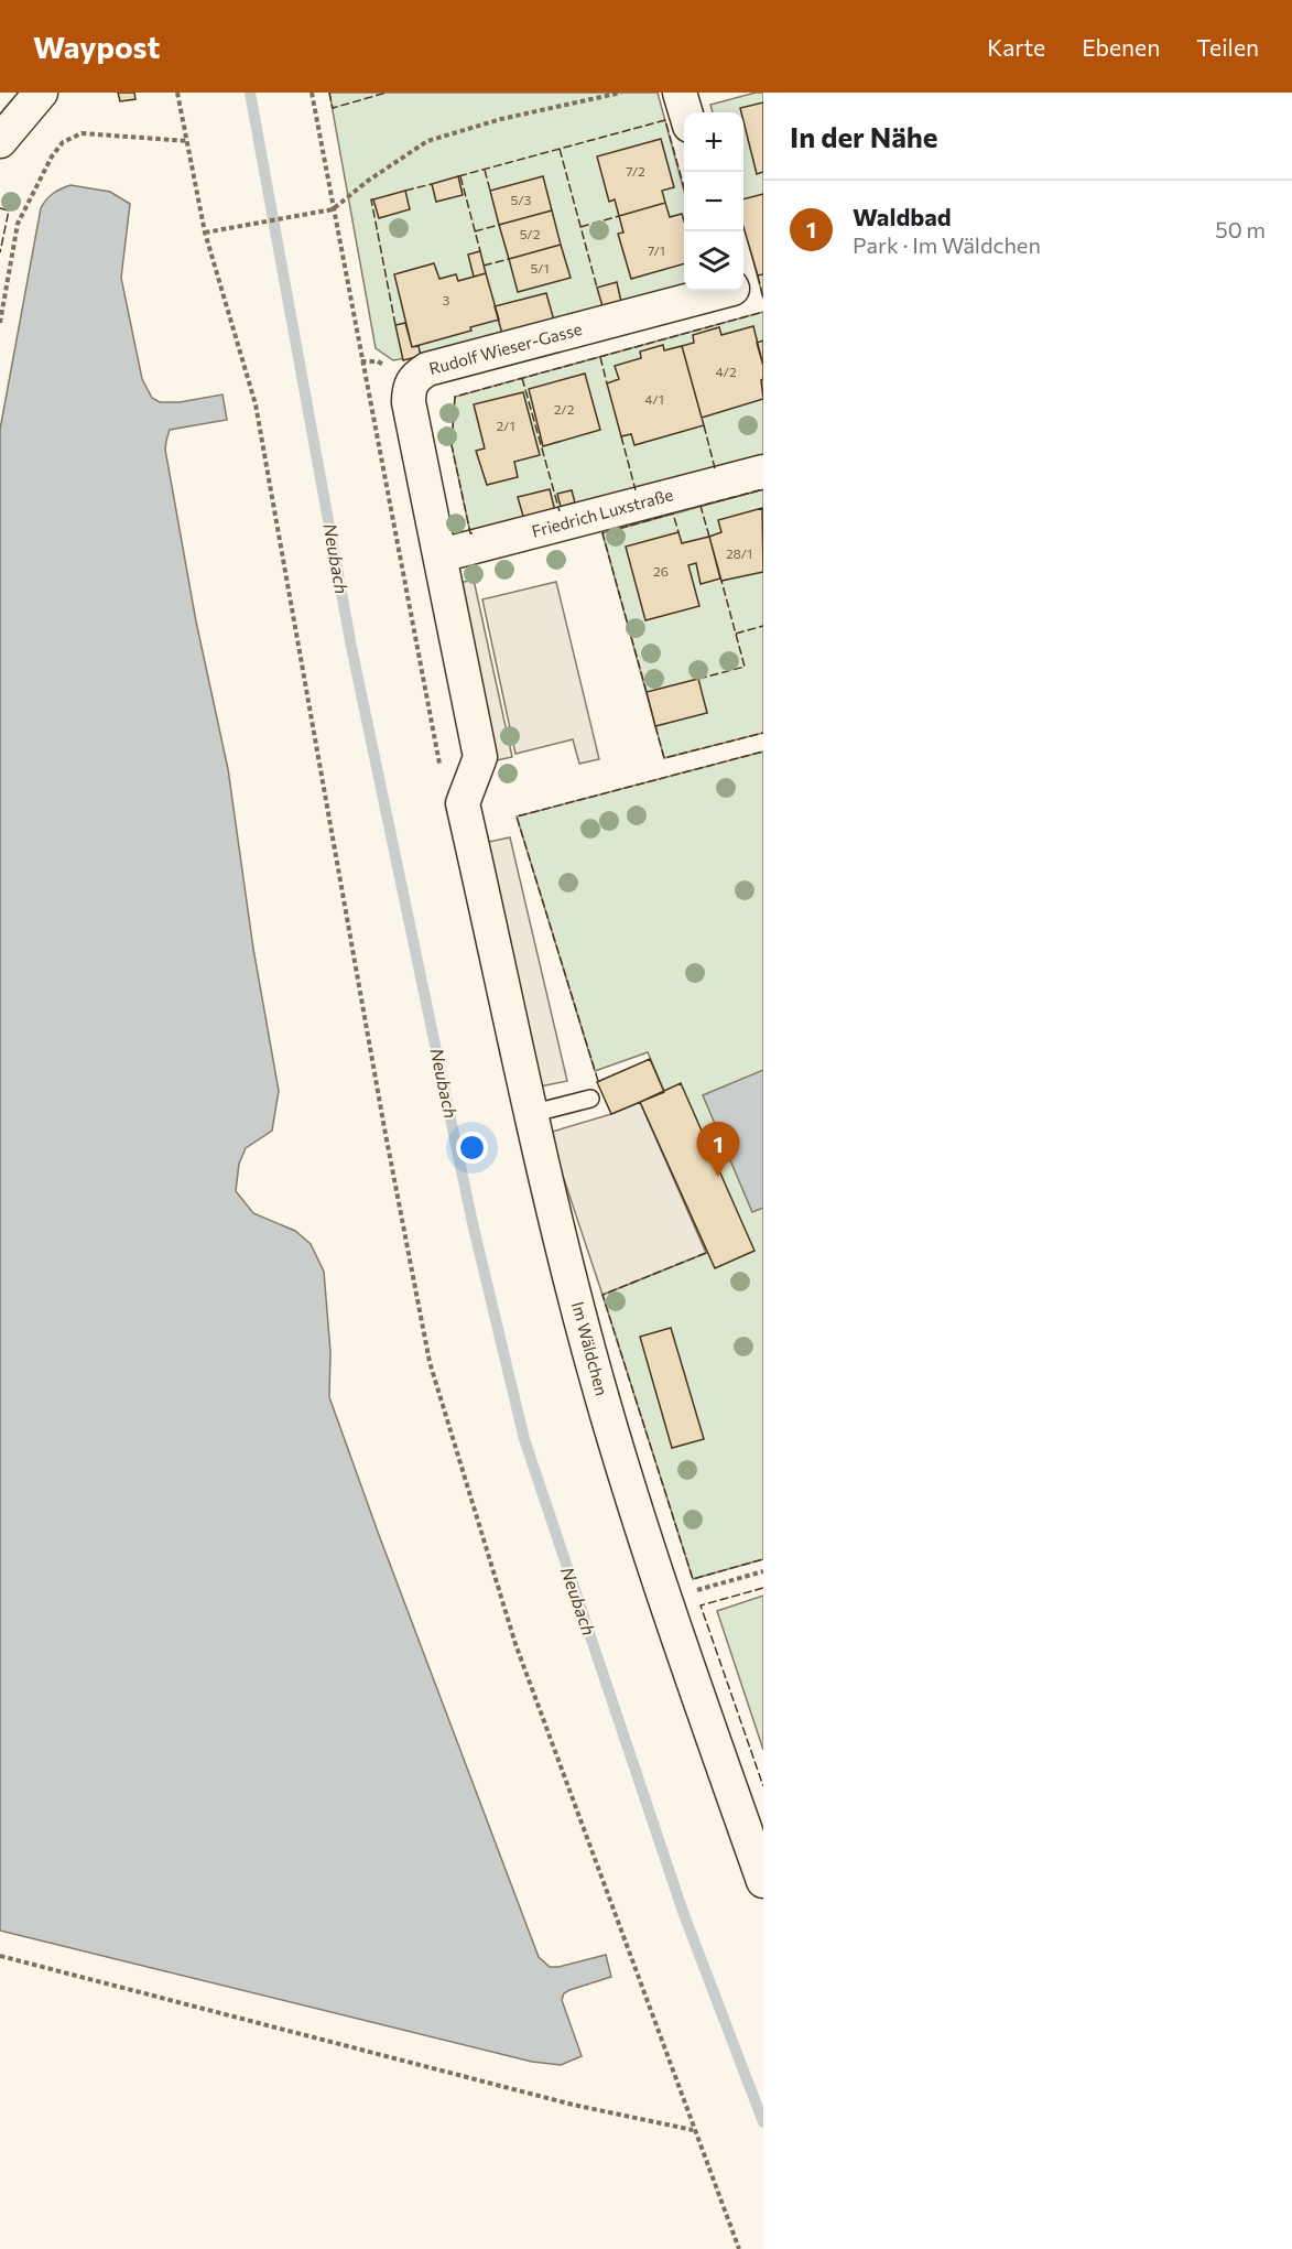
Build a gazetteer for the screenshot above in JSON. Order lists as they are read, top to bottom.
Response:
{
  "streets": {
    "street": ["Rudolf Wieser-Gasse", "Friedrich Luxstraße", "Im Wäldchen"]
  },
  "crossings": [
    ["Rudolf Wieser-Gasse", "Friedrich Luxstraße"],
    ["Rudolf Wieser-Gasse", "Im Wäldchen"],
    ["Friedrich Luxstraße", "Im Wäldchen"]
  ],
  "water": ["Neubach"],
  "house_numbers": [
    "7/2",
    "5/3",
    "5/2",
    "7/1",
    "5/1",
    "3",
    "4/2",
    "4/1",
    "2/2",
    "2/1",
    "28/1",
    "26"
  ],
  "page": {
    "header": "Waypost",
    "nav": ["Karte", "Ebenen", "Teilen"],
    "heading": "In der Nähe",
    "map_buttons": ["+", "−"],
    "list": [
      {
        "mark": "1",
        "name": "Waldbad",
        "note": "Park · Im Wäldchen",
        "value": "50 m"
      }
    ],
    "pins": "1"
  }
}
